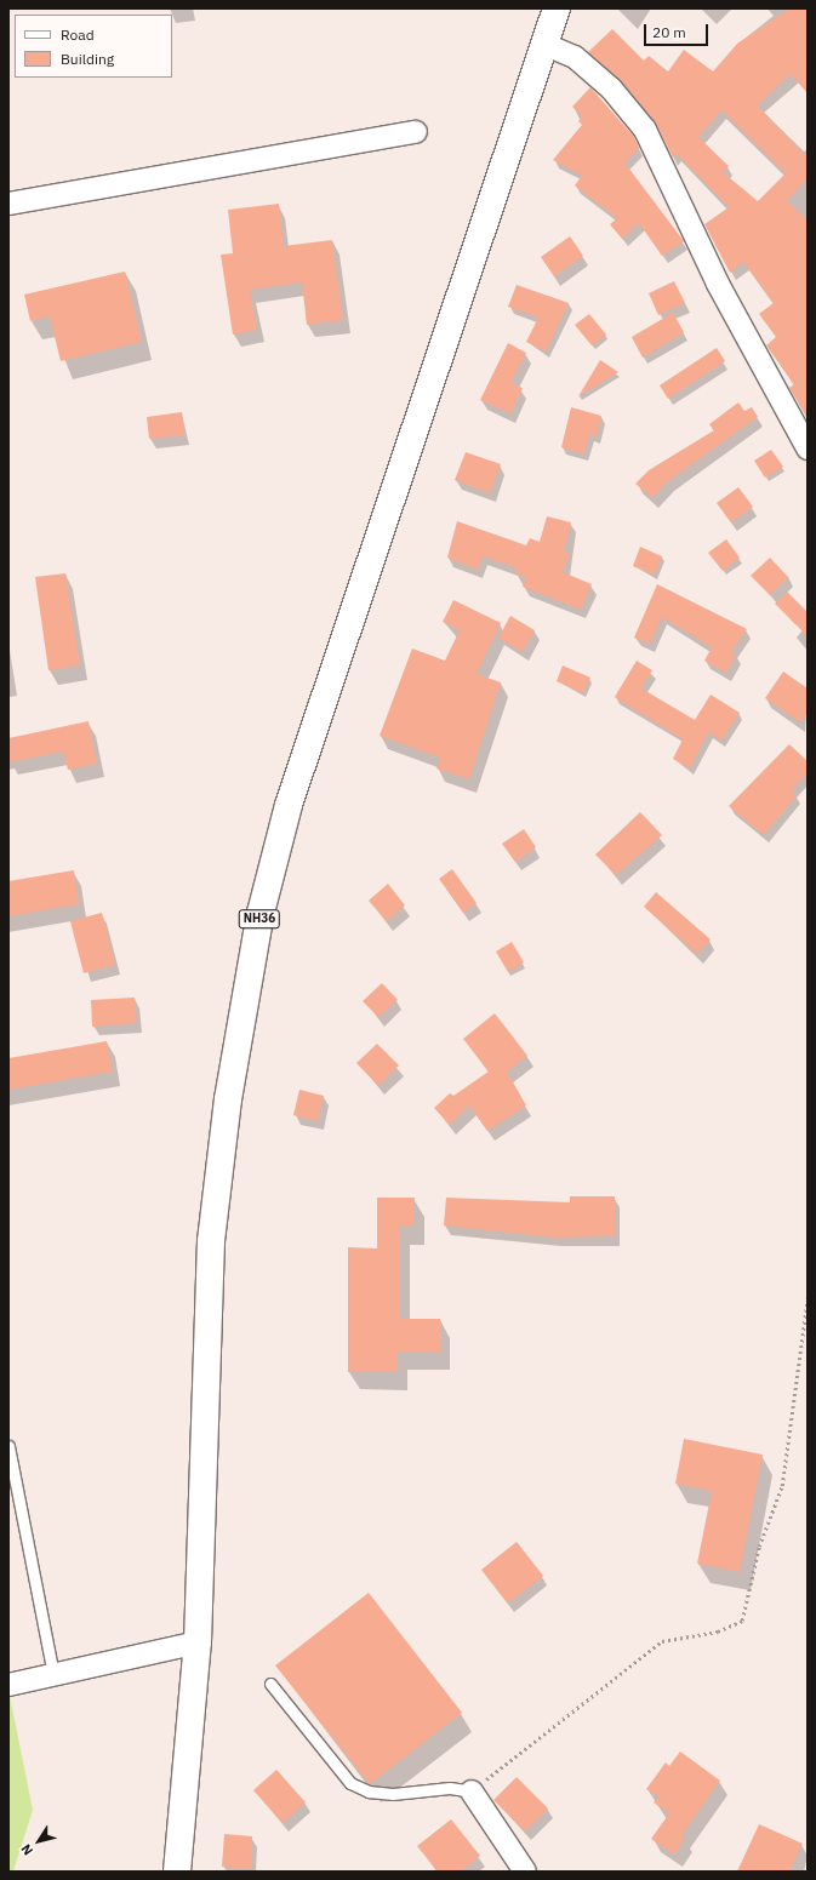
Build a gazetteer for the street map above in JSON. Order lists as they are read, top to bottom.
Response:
{
  "streets": {
    "highway": ["NH36"]
  },
  "legend": ["Road", "Building"],
  "scale_bar": "20 m",
  "north": "bottom left"
}
